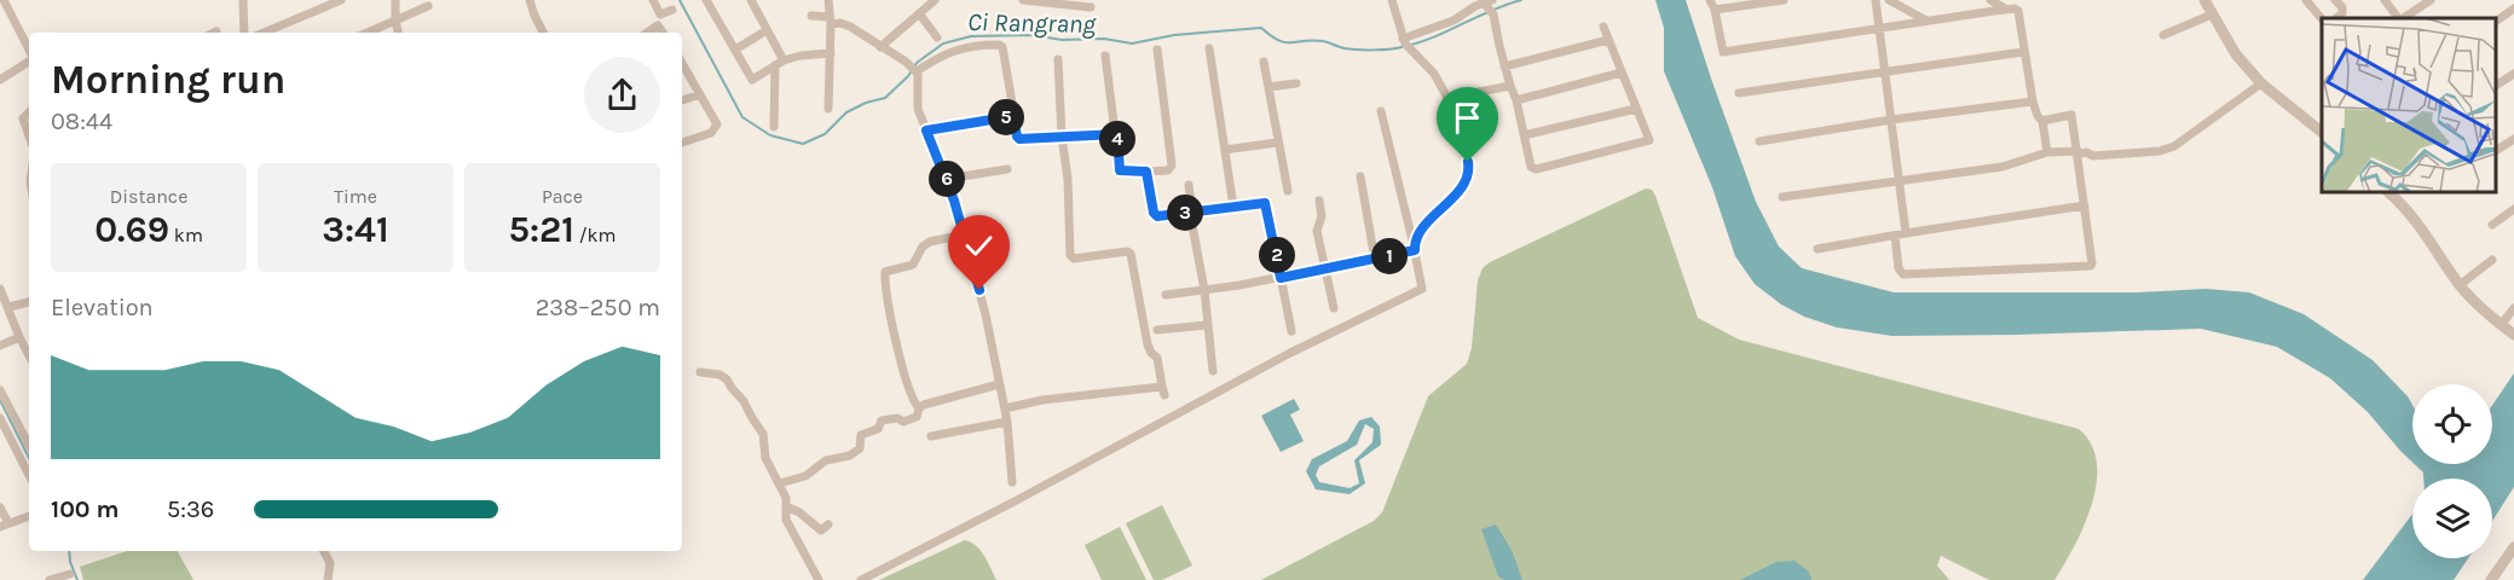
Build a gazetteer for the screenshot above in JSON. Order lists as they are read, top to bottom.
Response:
{
  "water": ["Ci Rangrang"],
  "page": {
    "heading": ["Morning run", "08:44"],
    "pins": [
      "5",
      "4",
      "6",
      "3",
      "2",
      "1"
    ],
    "stats": [
      ["Distance", "0.69 km"],
      ["Time", "3:41"],
      ["Pace", "5:21 /km"]
    ],
    "chart": ["Elevation", "238–250 m"],
    "list": [
      {
        "name": "100 m",
        "note": "5:36"
      }
    ]
  }
}
